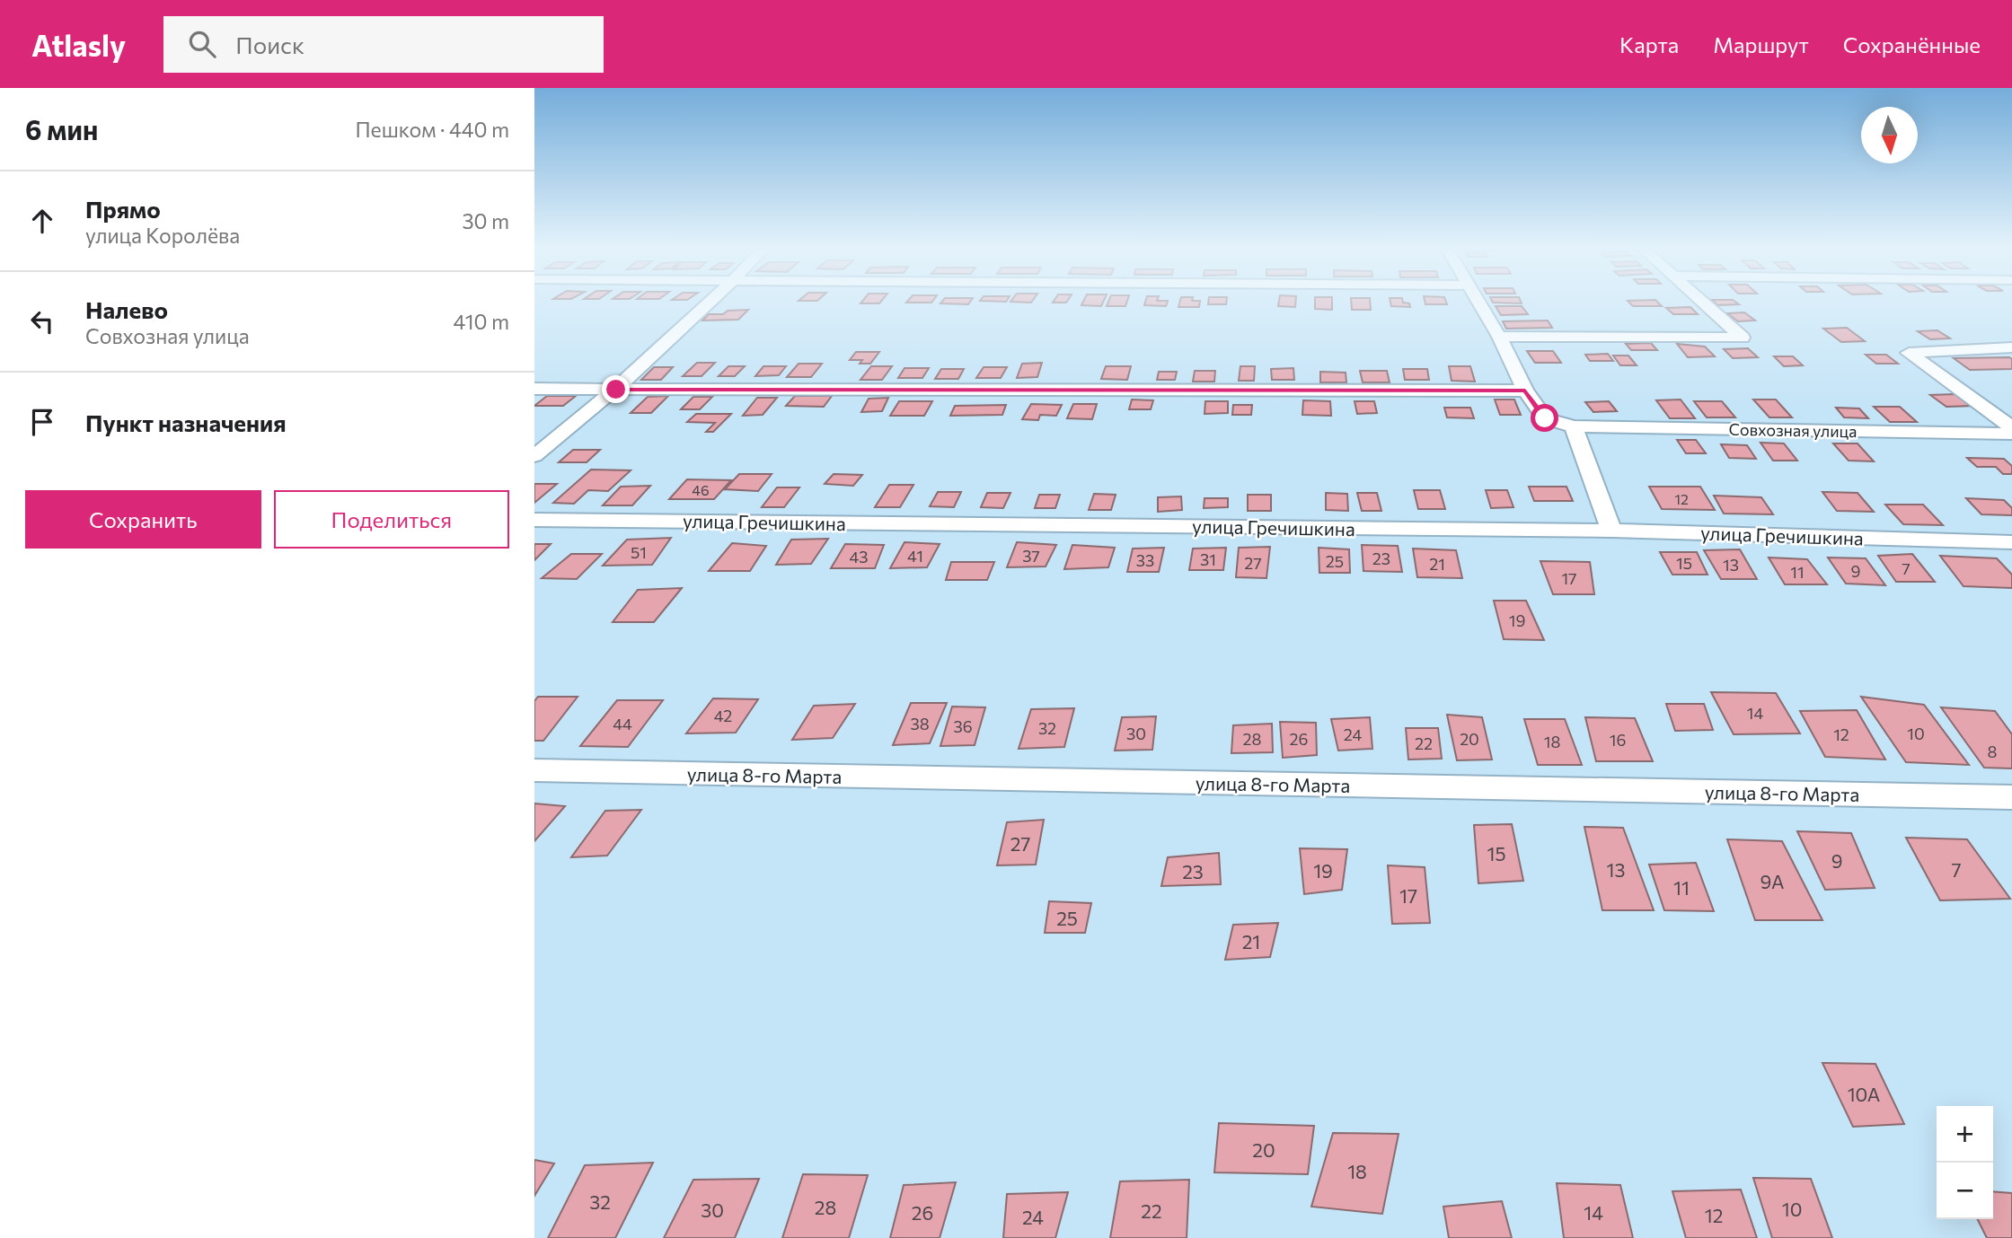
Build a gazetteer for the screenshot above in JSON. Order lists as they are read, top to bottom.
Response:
{
  "streets": {
    "street": ["Совхозная улица", "улица Гречишкина", "улица 8-го Марта"]
  },
  "house_numbers": [
    "46",
    "12",
    "51",
    "41",
    "37",
    "43",
    "23",
    "31",
    "33",
    "25",
    "27",
    "15",
    "21",
    "13",
    "7",
    "9",
    "11",
    "17",
    "19",
    "14",
    "42",
    "44",
    "38",
    "36",
    "32",
    "30",
    "10",
    "24",
    "12",
    "28",
    "26",
    "20",
    "16",
    "18",
    "22",
    "8",
    "27",
    "15",
    "9",
    "13",
    "7",
    "19",
    "23",
    "9А",
    "11",
    "17",
    "25",
    "21",
    "10А",
    "20",
    "18",
    "32",
    "28",
    "10",
    "30",
    "22",
    "26",
    "14",
    "12",
    "24"
  ],
  "north": "bottom",
  "page": {
    "header": "Atlasly",
    "search": "Поиск",
    "nav": ["Карта", "Маршрут", "Сохранённые"],
    "heading": ["6 мин", "Пешком · 440 m"],
    "list": [
      ["Прямо", "улица Королёва", "30 m"],
      ["Налево", "Совхозная улица", "410 m"],
      "Пункт назначения"
    ],
    "buttons": ["Сохранить", "Поделиться"],
    "map_buttons": ["+", "−"]
  }
}
